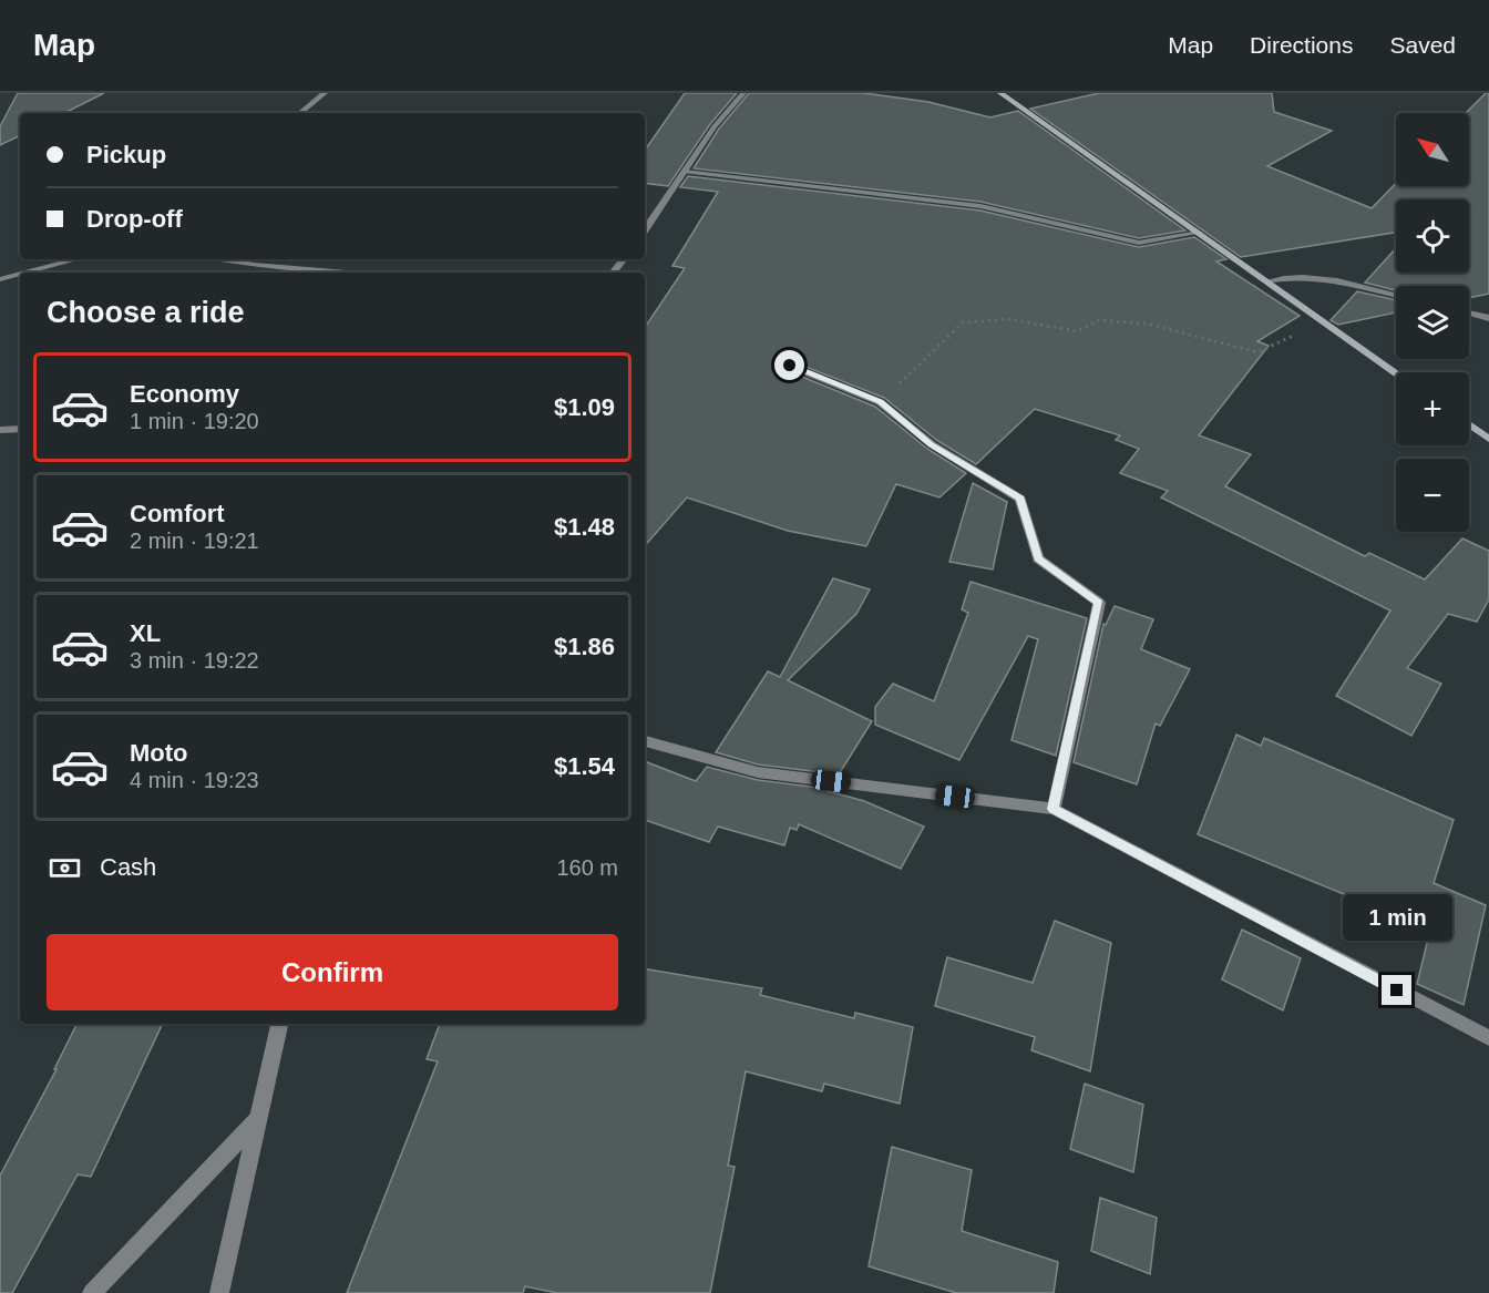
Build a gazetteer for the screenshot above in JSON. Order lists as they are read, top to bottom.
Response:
{
  "north": "top left",
  "page": {
    "header": "Map",
    "nav": ["Map", "Directions", "Saved"],
    "map_buttons": ["+", "−"],
    "banner": ["Pickup", "Drop-off"],
    "heading": "Choose a ride",
    "list": [
      {
        "name": "Economy",
        "note": "1 min · 19:20",
        "value": "$1.09"
      },
      {
        "name": "Comfort",
        "note": "2 min · 19:21",
        "value": "$1.48"
      },
      {
        "name": "XL",
        "note": "3 min · 19:22",
        "value": "$1.86"
      },
      {
        "name": "Moto",
        "note": "4 min · 19:23",
        "value": "$1.54"
      }
    ],
    "pay": ["Cash", "160 m"],
    "bubble": "1 min",
    "buttons": "Confirm"
  }
}
